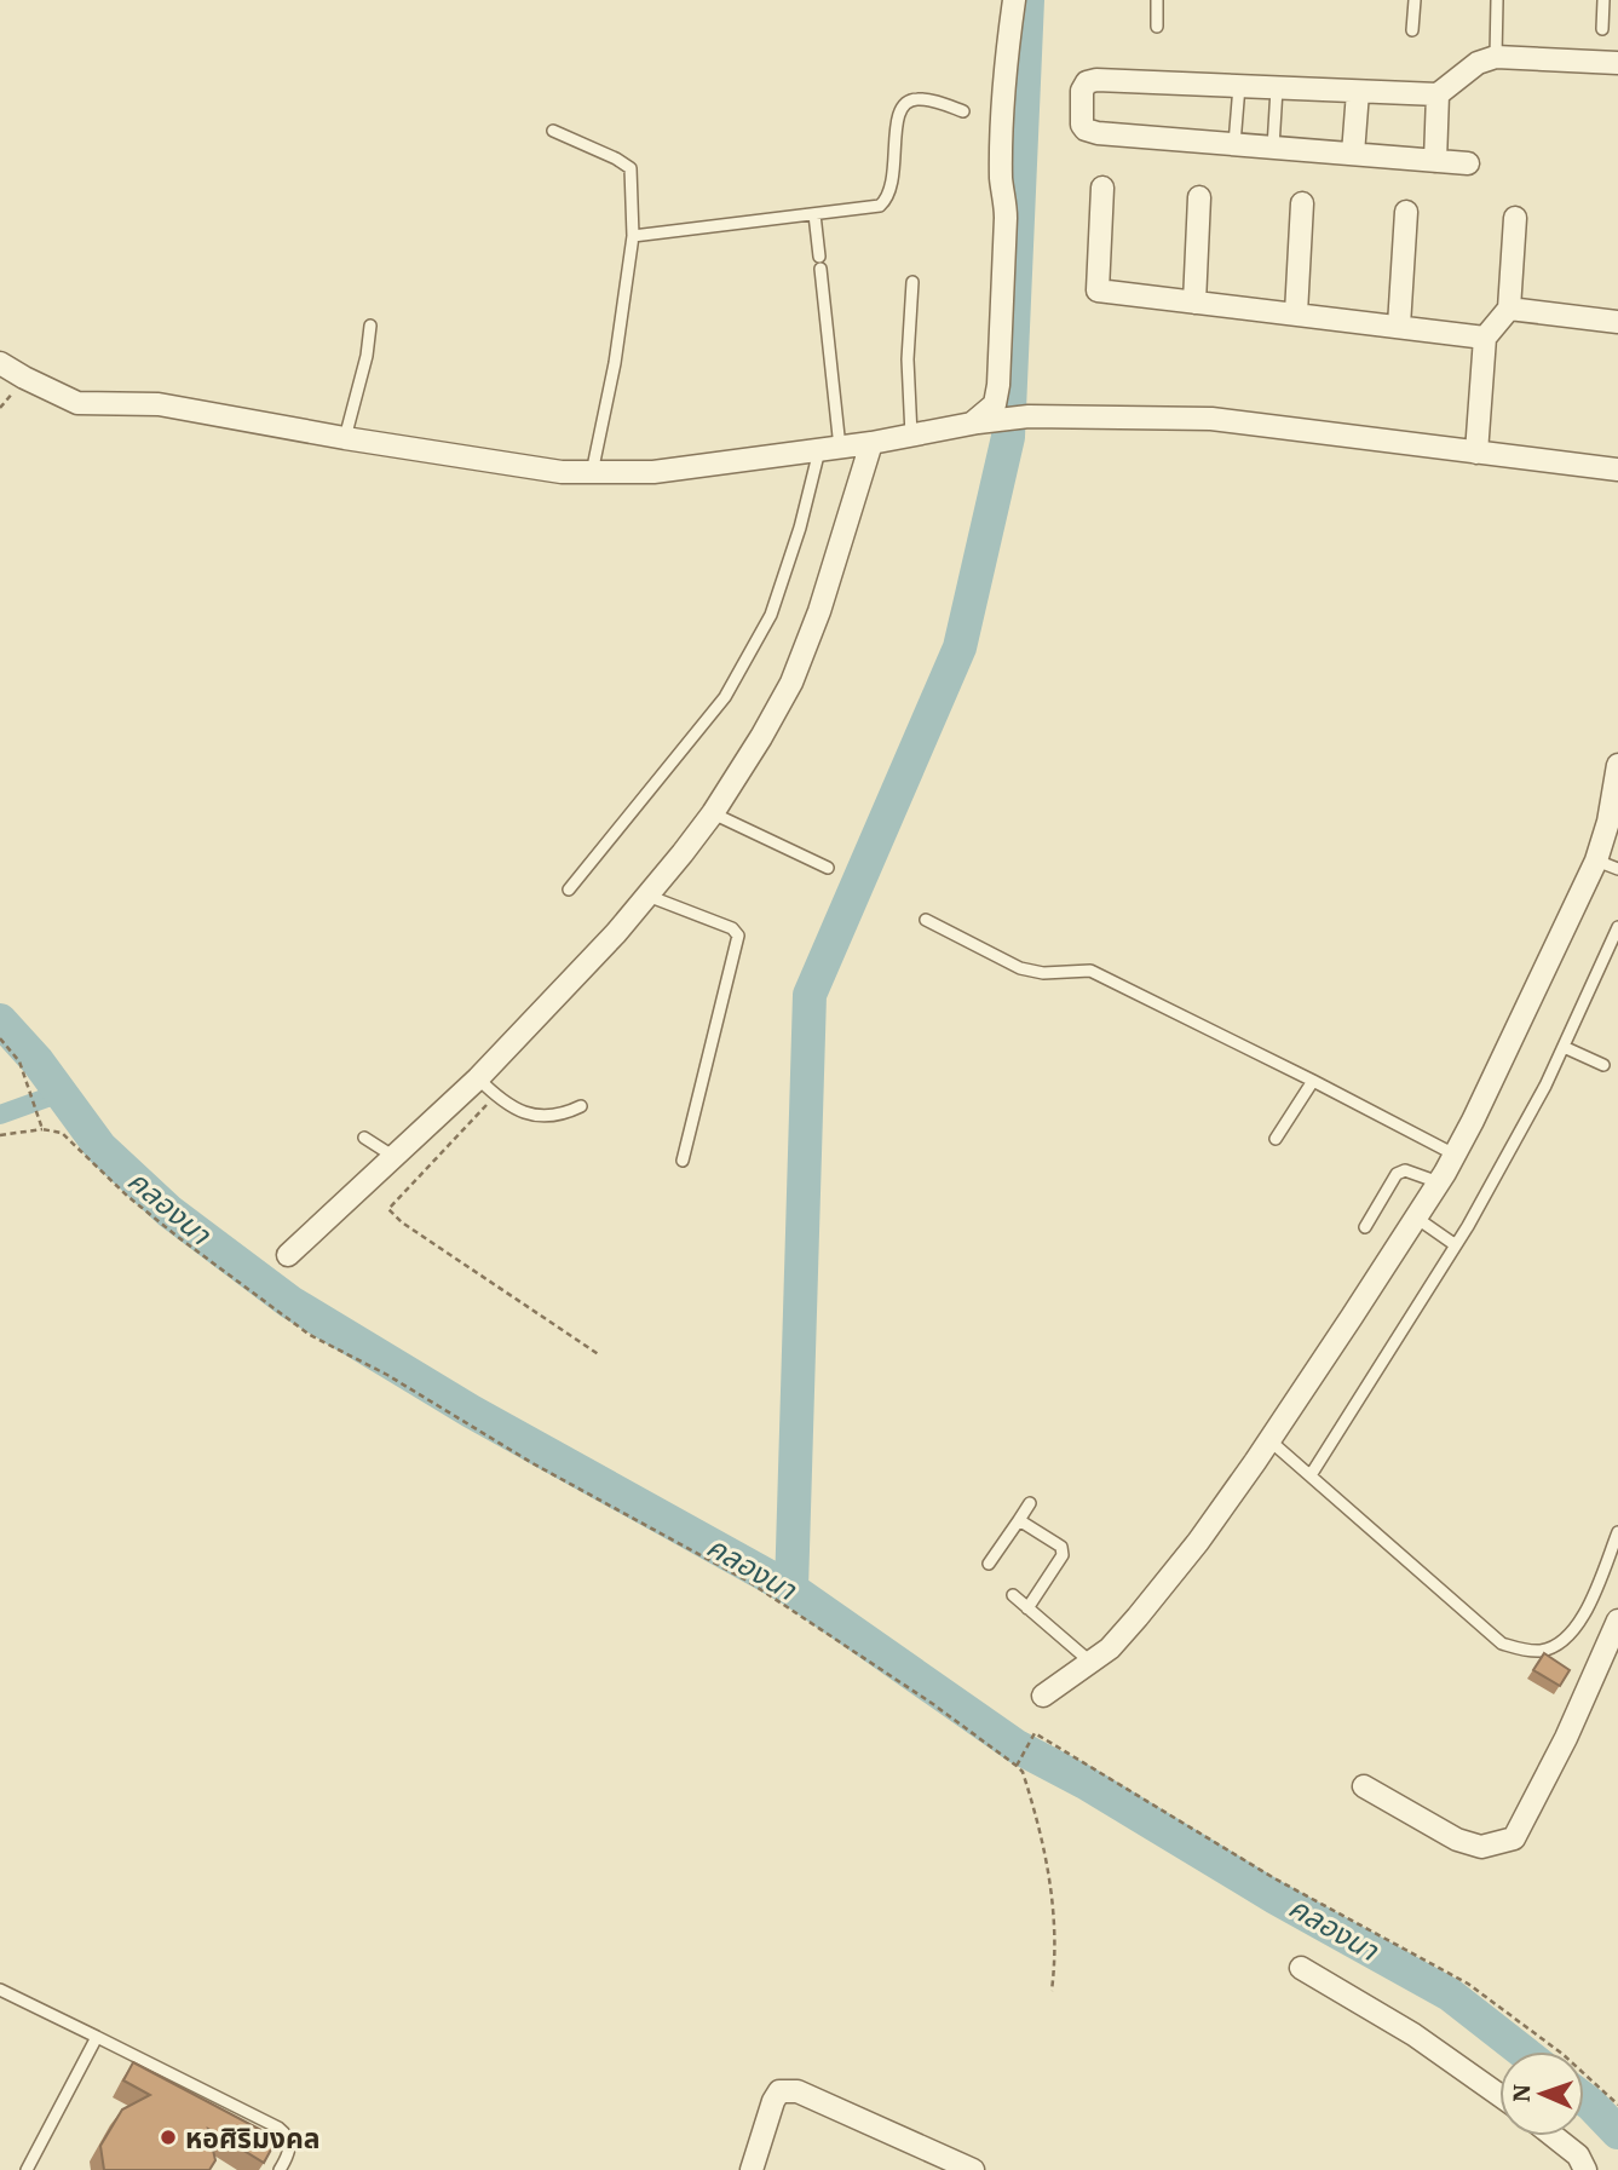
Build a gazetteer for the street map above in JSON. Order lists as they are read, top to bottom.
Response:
{
  "water": ["คลองนา"],
  "places": ["หอศิริมงคล"],
  "north": "left"
}
